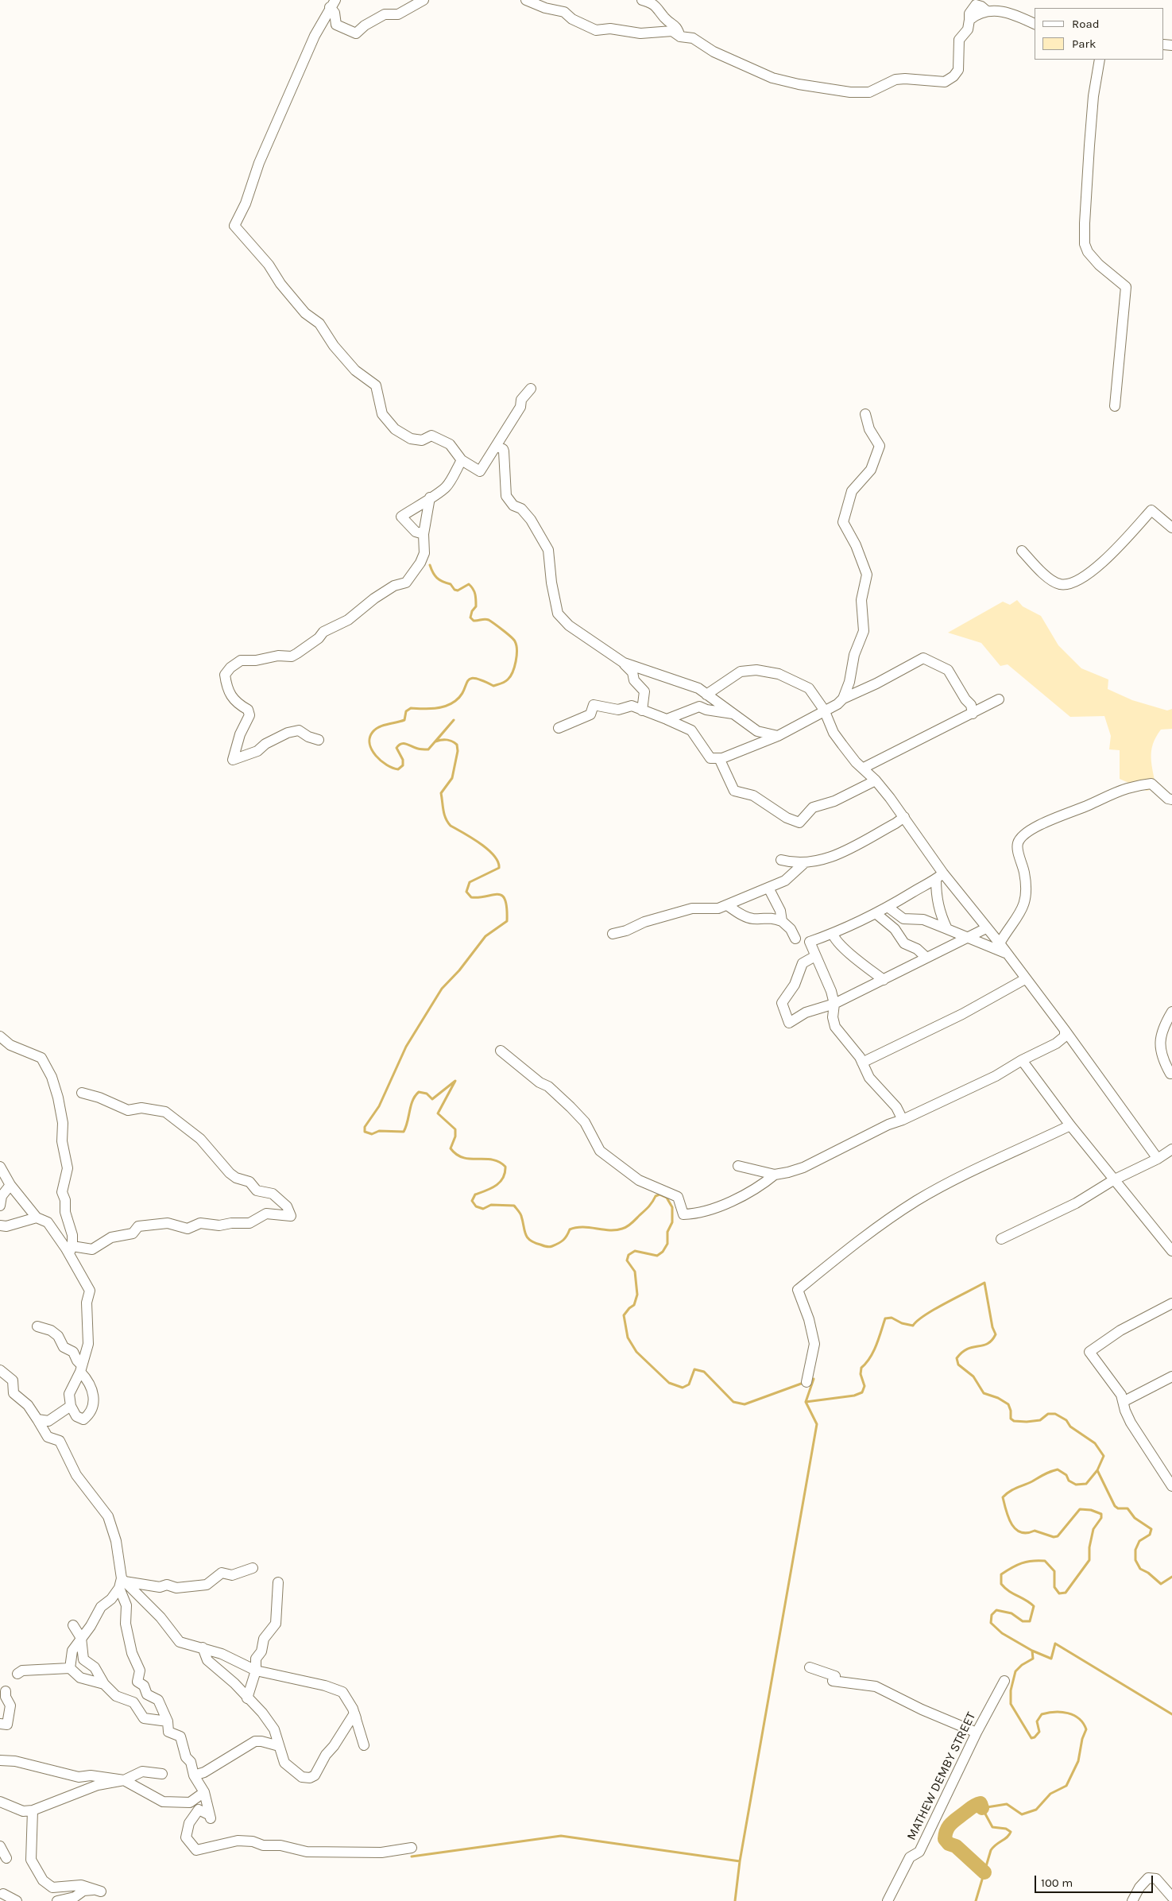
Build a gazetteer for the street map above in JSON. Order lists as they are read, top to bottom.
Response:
{
  "streets": {
    "street": ["MATHEW DEMBY STREET"]
  },
  "legend": ["Road", "Park"],
  "scale_bar": "100 m"
}
